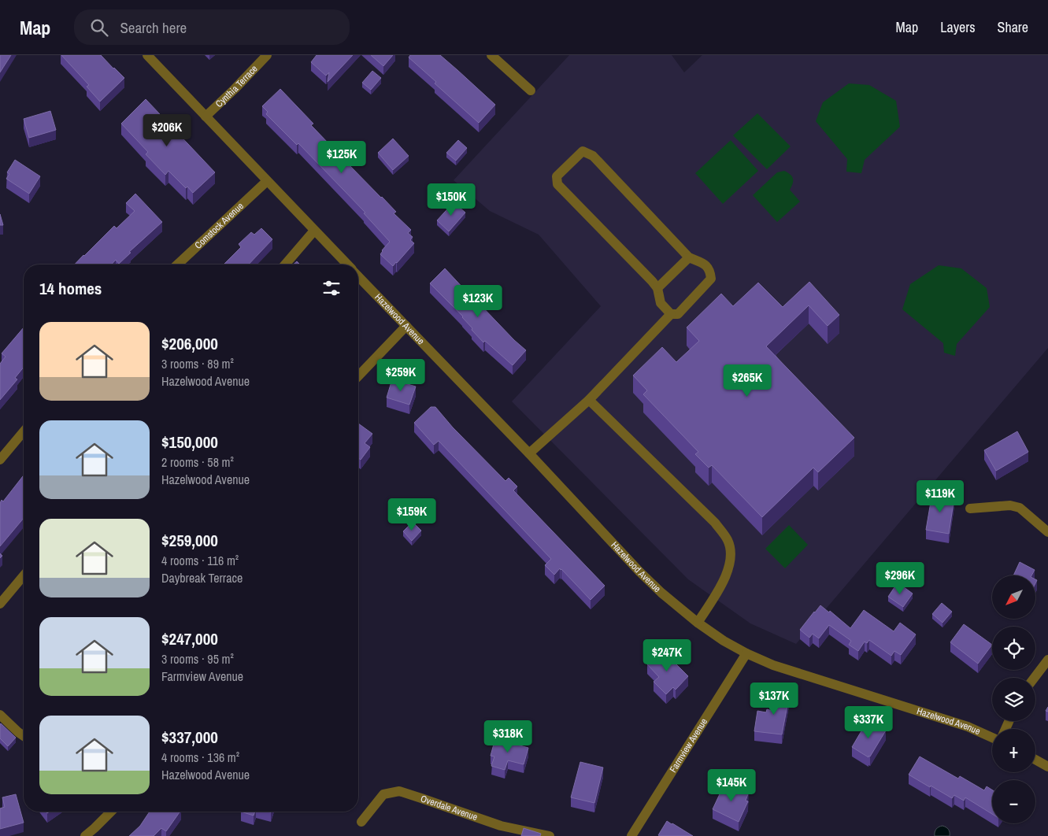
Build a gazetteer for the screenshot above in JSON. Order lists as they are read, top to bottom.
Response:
{
  "streets": {
    "street": [
      "Cynthia Terrace",
      "Comstock Avenue",
      "Hazelwood Avenue",
      "Farmview Avenue",
      "Overdale Avenue"
    ]
  },
  "crossings": [
    ["Cynthia Terrace", "Hazelwood Avenue"],
    ["Comstock Avenue", "Hazelwood Avenue"],
    ["Hazelwood Avenue", "Farmview Avenue"]
  ],
  "north": "bottom left",
  "page": {
    "header": "Map",
    "search": "Search here",
    "nav": ["Map", "Layers", "Share"],
    "price": [
      "$206K",
      "$125K",
      "$150K",
      "$123K",
      "$259K",
      "$265K",
      "$119K",
      "$159K",
      "$296K",
      "$247K",
      "$137K",
      "$337K",
      "$318K",
      "$145K"
    ],
    "heading": "14 homes",
    "list": [
      {
        "name": "$206,000",
        "note": "3 rooms · 89 m² · Hazelwood Avenue"
      },
      {
        "name": "$150,000",
        "note": "2 rooms · 58 m² · Hazelwood Avenue"
      },
      {
        "name": "$259,000",
        "note": "4 rooms · 116 m² · Daybreak Terrace"
      },
      {
        "name": "$247,000",
        "note": "3 rooms · 95 m² · Farmview Avenue"
      },
      {
        "name": "$337,000",
        "note": "4 rooms · 136 m² · Hazelwood Avenue"
      }
    ],
    "map_buttons": ["+", "−"]
  }
}
